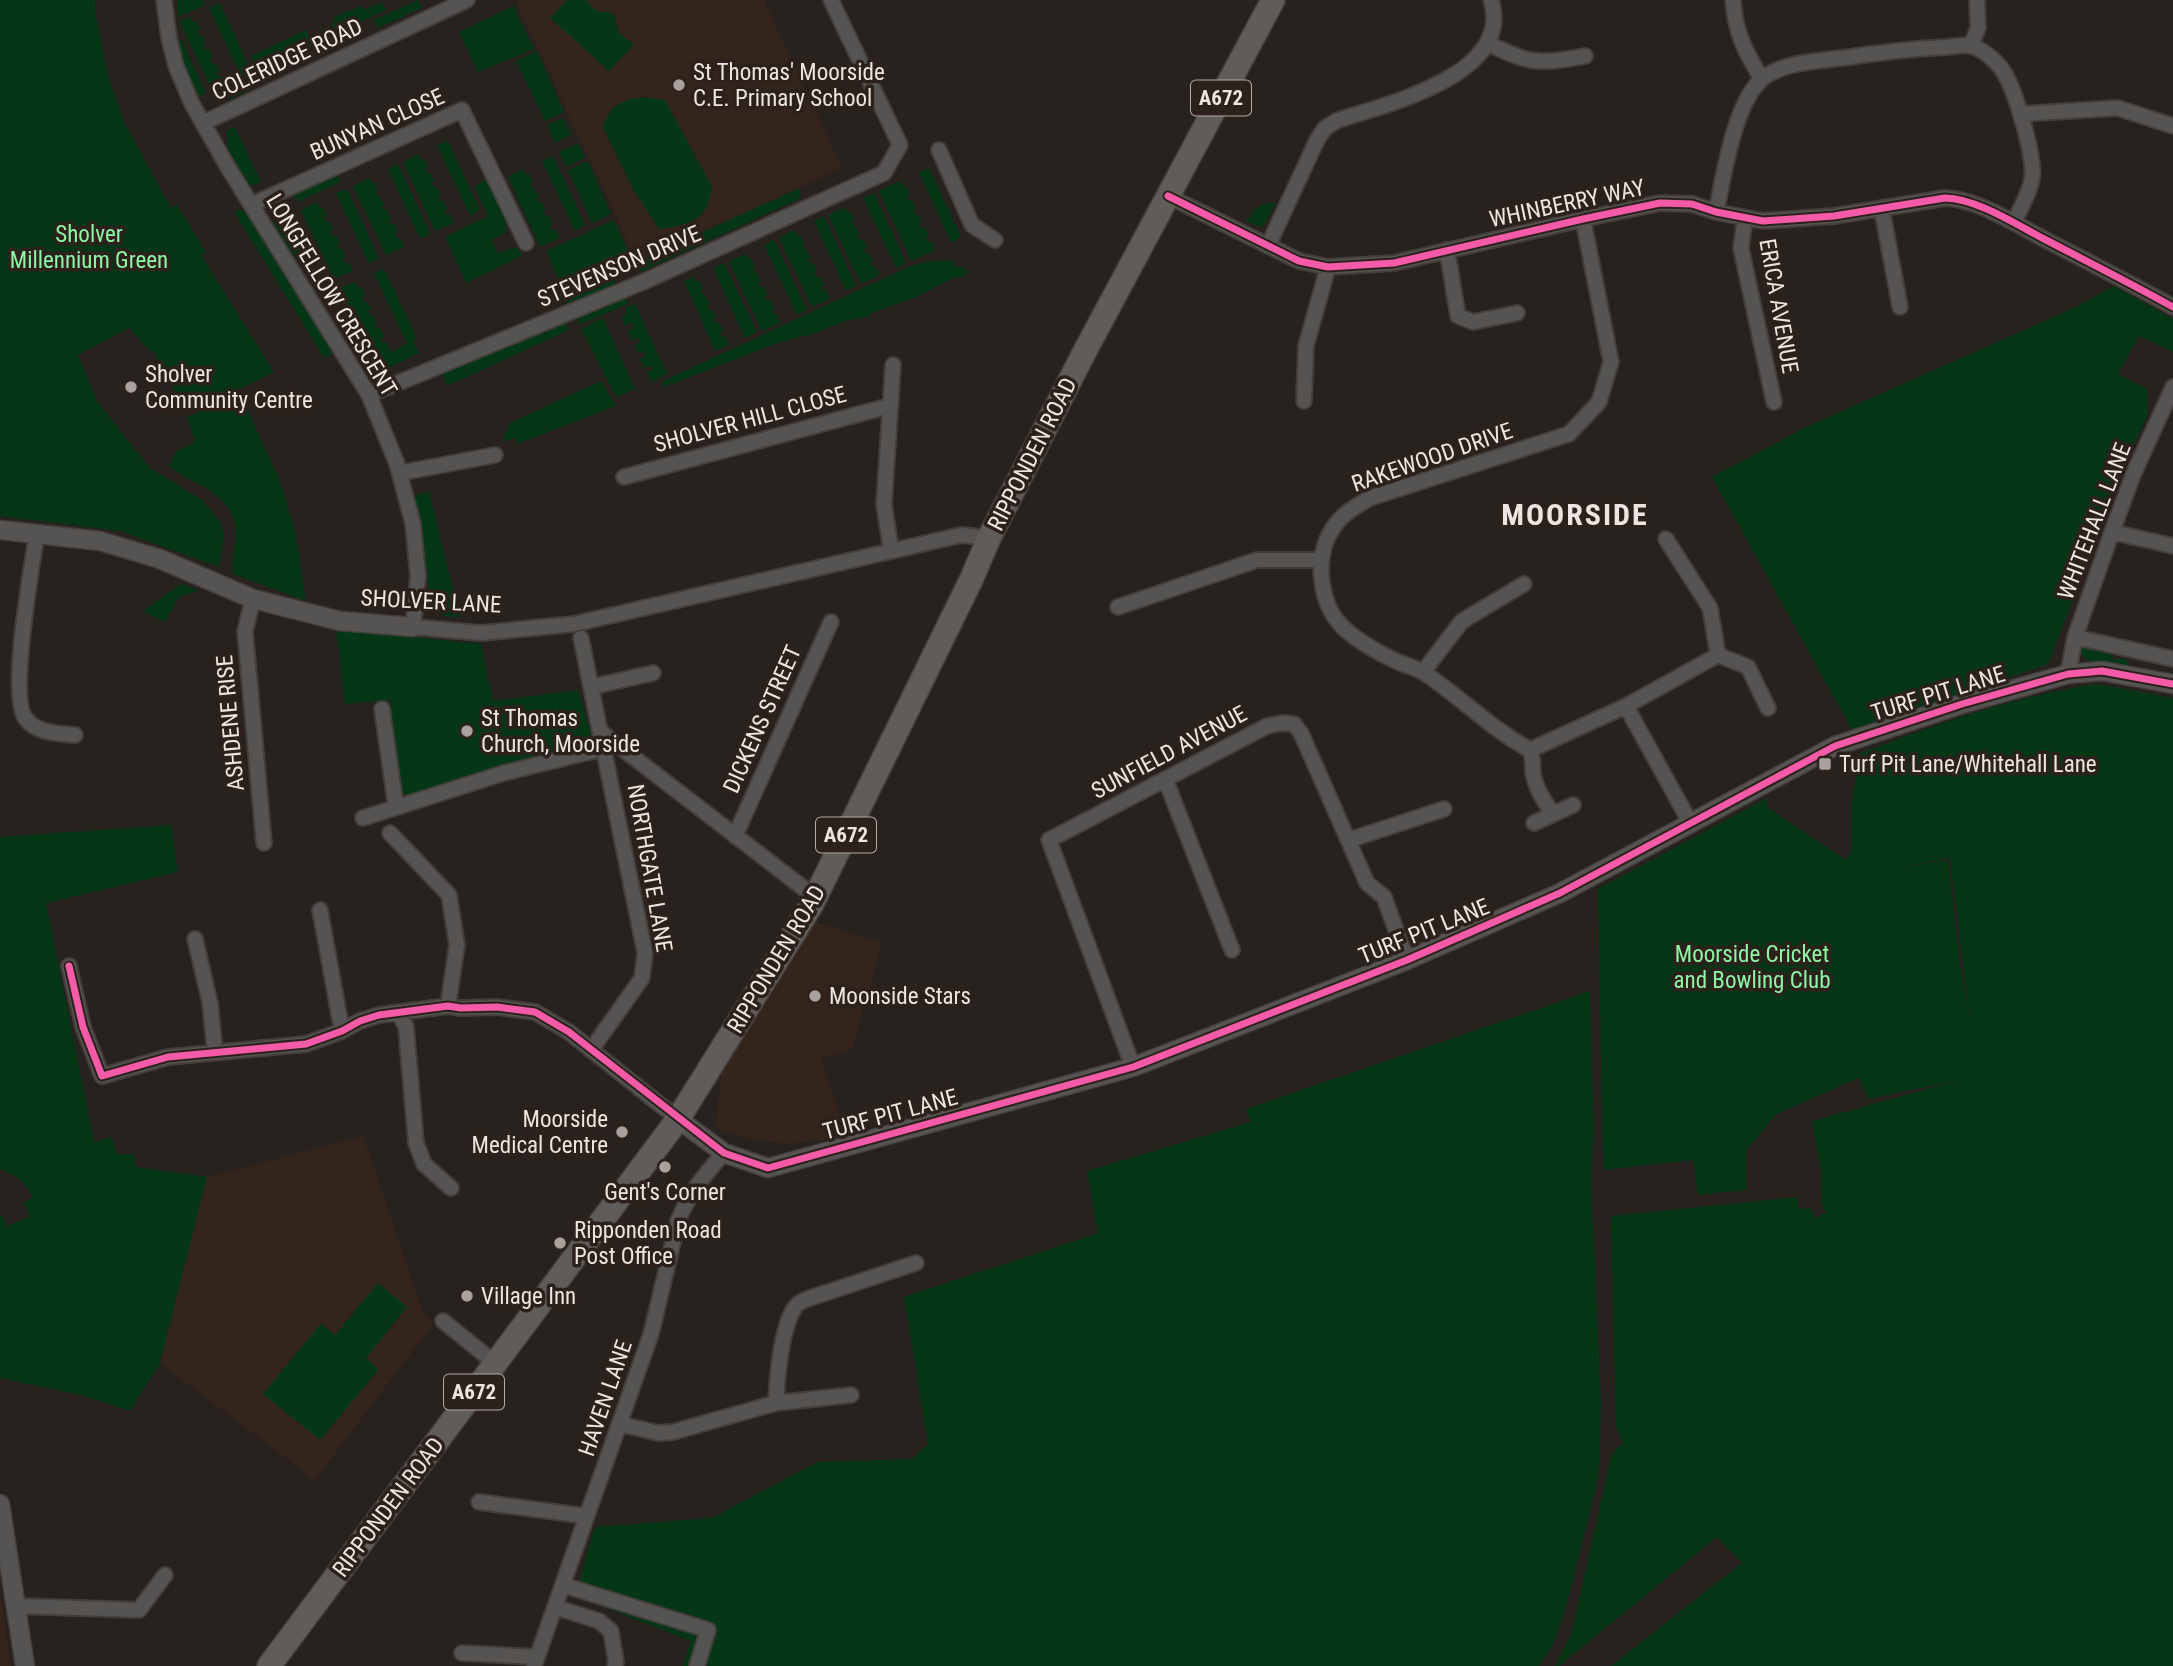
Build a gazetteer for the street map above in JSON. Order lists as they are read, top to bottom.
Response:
{
  "streets": {
    "main road": ["A672", "RIPPONDEN ROAD"],
    "street": [
      "COLERIDGE ROAD",
      "BUNYAN CLOSE",
      "WHINBERRY WAY",
      "STEVENSON DRIVE",
      "LONGFELLOW CRESCENT",
      "ERICA AVENUE",
      "SHOLVER HILL CLOSE",
      "RAKEWOOD DRIVE",
      "WHITEHALL LANE",
      "SHOLVER LANE",
      "TURF PIT LANE",
      "DICKENS STREET",
      "ASHDENE RISE",
      "SUNFIELD AVENUE",
      "NORTHGATE LANE",
      "HAVEN LANE"
    ]
  },
  "crossings": [
    ["COLERIDGE ROAD", "LONGFELLOW CRESCENT"],
    ["BUNYAN CLOSE", "LONGFELLOW CRESCENT"],
    ["WHINBERRY WAY", "ERICA AVENUE"],
    ["WHINBERRY WAY", "RIPPONDEN ROAD"],
    ["WHINBERRY WAY", "RAKEWOOD DRIVE"],
    ["STEVENSON DRIVE", "LONGFELLOW CRESCENT"],
    ["LONGFELLOW CRESCENT", "SHOLVER LANE"],
    ["RIPPONDEN ROAD", "SHOLVER LANE"],
    ["RIPPONDEN ROAD", "TURF PIT LANE"],
    ["WHITEHALL LANE", "TURF PIT LANE"],
    ["SHOLVER LANE", "ASHDENE RISE"],
    ["TURF PIT LANE", "SUNFIELD AVENUE"],
    ["TURF PIT LANE", "HAVEN LANE"]
  ],
  "districts": ["MOORSIDE"],
  "parks": ["Sholver Millennium Green", "Moorside Cricket and Bowling Club"],
  "places": {
    "other": [
      "St Thomas' Moorside C.E. Primary School",
      "Sholver Community Centre",
      "St Thomas Church, Moorside",
      "Moonside Stars",
      "Moorside Medical Centre",
      "Gent's Corner",
      "Ripponden Road Post Office",
      "Village Inn"
    ],
    "transit": ["Turf Pit Lane/Whitehall Lane"]
  }
}
